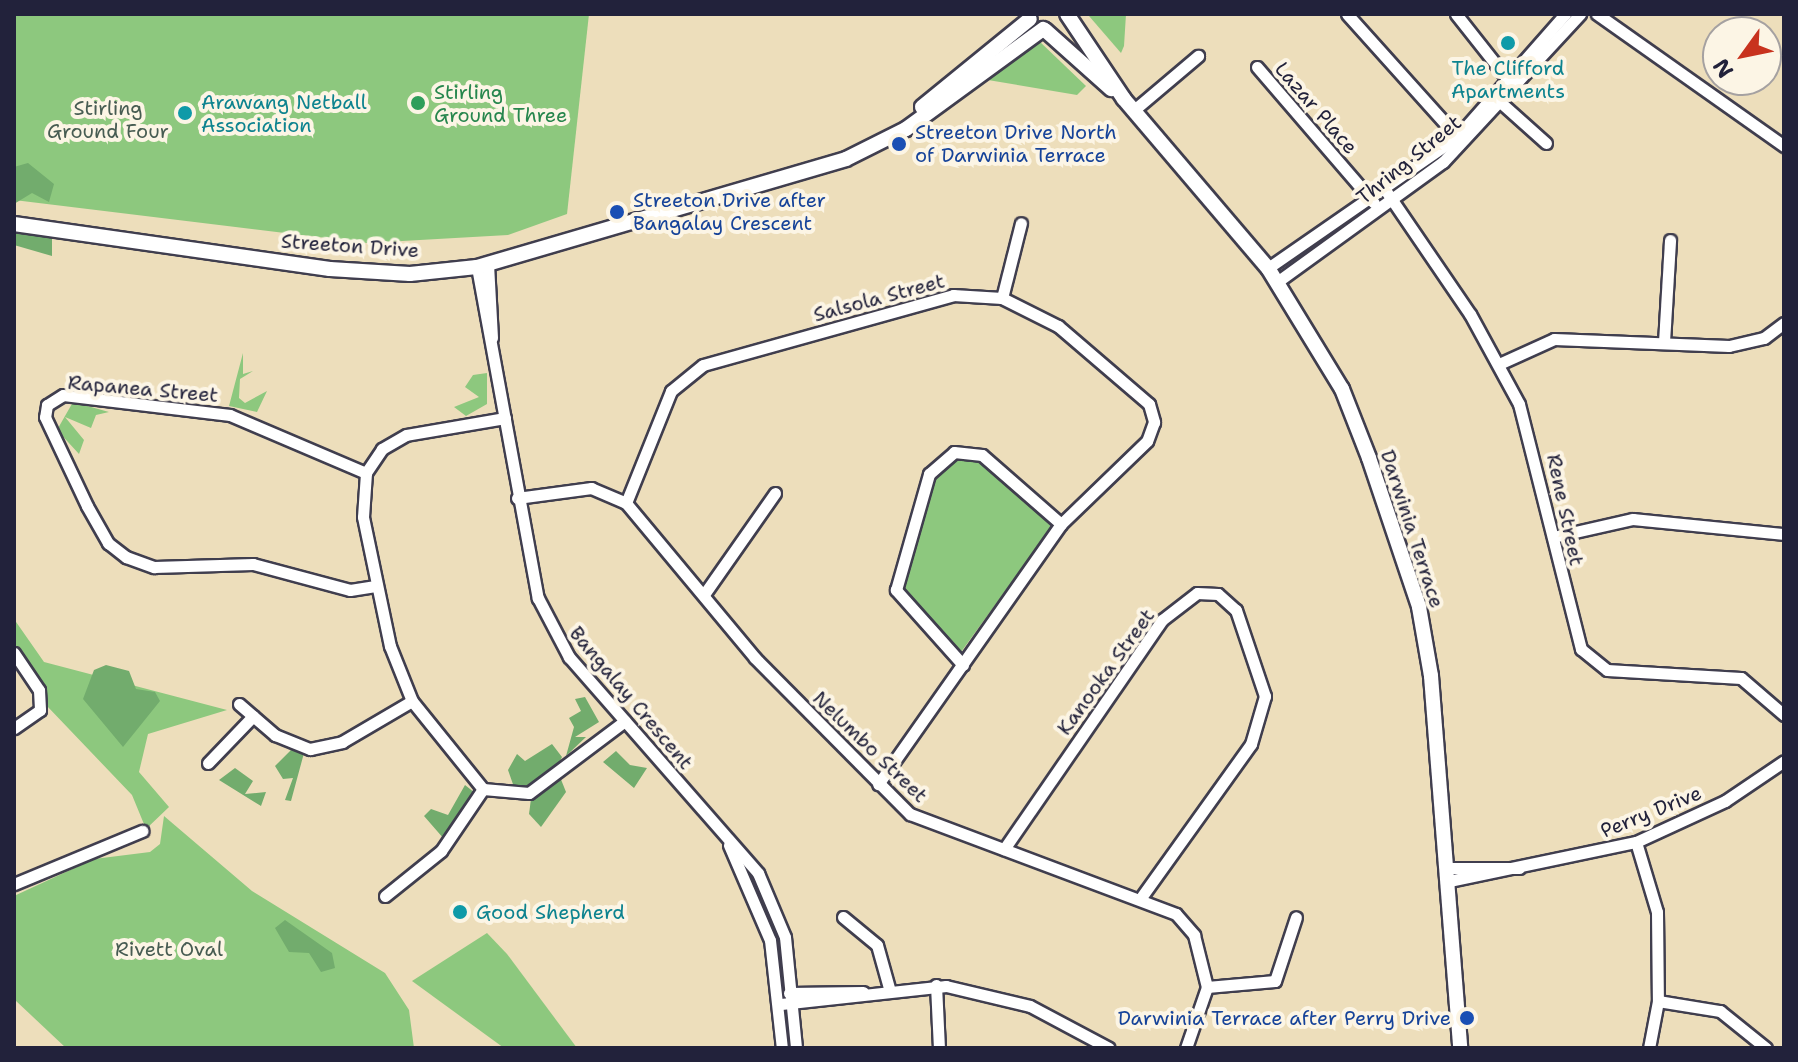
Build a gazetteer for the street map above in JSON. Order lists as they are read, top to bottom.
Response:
{
  "streets": {
    "main road": ["Streeton Drive", "Darwinia Terrace"],
    "street": [
      "Lazar Place",
      "Thring Street",
      "Salsola Street",
      "Rapanea Street",
      "Rene Street",
      "Kanooka Street",
      "Bangalay Crescent",
      "Nelumbo Street",
      "Perry Drive"
    ]
  },
  "crossings": [
    ["Lazar Place", "Thring Street"],
    ["Thring Street", "Rene Street"],
    ["Thring Street", "Darwinia Terrace"],
    ["Streeton Drive", "Darwinia Terrace"],
    ["Streeton Drive", "Bangalay Crescent"],
    ["Salsola Street", "Nelumbo Street"],
    ["Darwinia Terrace", "Perry Drive"],
    ["Kanooka Street", "Nelumbo Street"],
    ["Bangalay Crescent", "Nelumbo Street"]
  ],
  "parks": ["Stirling Ground Four", "Rivett Oval"],
  "places": [
    "The Clifford Apartments",
    "Stirling Ground Three",
    "Arawang Netball Association",
    "Streeton Drive North of Darwinia Terrace",
    "Streeton Drive after Bangalay Crescent",
    "Good Shepherd",
    "Darwinia Terrace after Perry Drive"
  ],
  "north": "bottom left"
}
